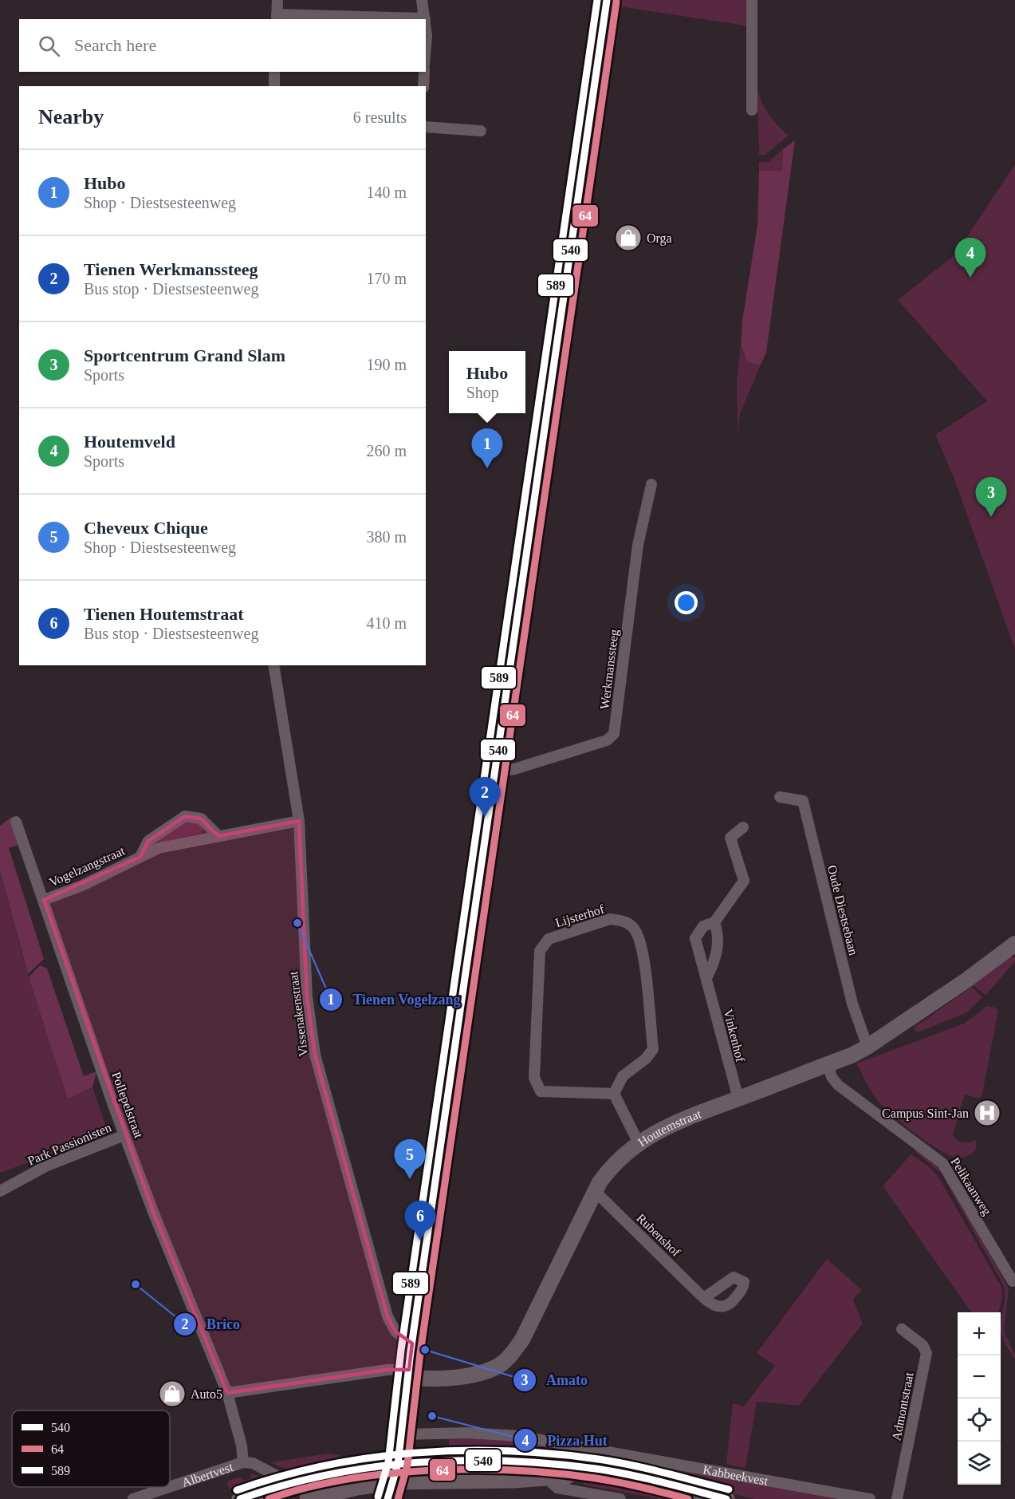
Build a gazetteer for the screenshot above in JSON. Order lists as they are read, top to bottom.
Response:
{
  "streets": {
    "main road": ["Kabbeekvest"],
    "street": [
      "Werkmanssteeg",
      "Vogelzangstraat",
      "Oude Diestsebaan",
      "Lijsterhof",
      "Vissenakenstraat",
      "Vinkenhof",
      "Pollepelstraat",
      "Houtemstraat",
      "Park Passionisten",
      "Pelikaanweg",
      "Rubenshof",
      "Admontstraat",
      "Albertvest"
    ]
  },
  "crossings": [
    ["Vogelzangstraat", "Vissenakenstraat"],
    ["Vogelzangstraat", "Pollepelstraat"],
    ["Oude Diestsebaan", "Houtemstraat"],
    ["Vinkenhof", "Houtemstraat"],
    ["Pollepelstraat", "Park Passionisten"],
    ["Pollepelstraat", "Albertvest"],
    ["Houtemstraat", "Pelikaanweg"],
    ["Houtemstraat", "Rubenshof"]
  ],
  "places": {
    "shop": ["Orga", "Auto5"],
    "other": [
      "Tienen Vogelzang",
      "Brico",
      "Amato",
      "Pizza Hut"
    ],
    "hospital": ["Campus Sint-Jan"]
  },
  "lines": ["transit line 540", "transit line 589", "transit line 64"],
  "legend": ["540", "64", "589"],
  "page": {
    "search": "Search here",
    "heading": ["Nearby", "6 results"],
    "list": [
      {
        "mark": "1",
        "name": "Hubo",
        "note": "Shop · Diestsesteenweg",
        "value": "140 m"
      },
      {
        "mark": "2",
        "name": "Tienen Werkmanssteeg",
        "note": "Bus stop · Diestsesteenweg",
        "value": "170 m"
      },
      {
        "mark": "3",
        "name": "Sportcentrum Grand Slam",
        "note": "Sports",
        "value": "190 m"
      },
      {
        "mark": "4",
        "name": "Houtemveld",
        "note": "Sports",
        "value": "260 m"
      },
      {
        "mark": "5",
        "name": "Cheveux Chique",
        "note": "Shop · Diestsesteenweg",
        "value": "380 m"
      },
      {
        "mark": "6",
        "name": "Tienen Houtemstraat",
        "note": "Bus stop · Diestsesteenweg",
        "value": "410 m"
      }
    ],
    "pins": [
      "4",
      "1",
      "3",
      "2",
      "5",
      "6"
    ],
    "popup": ["Hubo", "Shop"],
    "map_buttons": ["+", "−"]
  }
}
